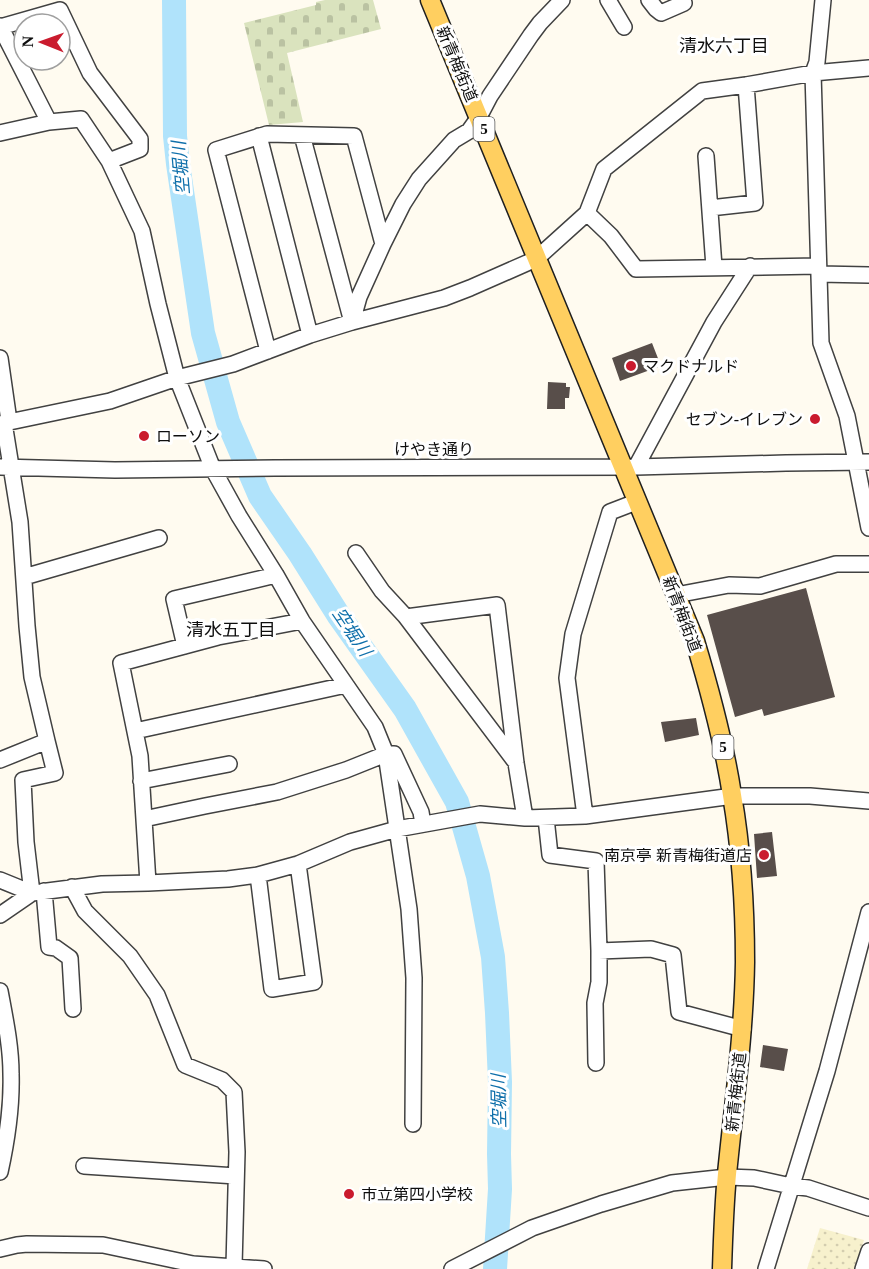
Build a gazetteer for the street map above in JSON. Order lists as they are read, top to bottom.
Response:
{
  "streets": {
    "main road": ["新青梅街道", "5"],
    "street": ["けやき通り"]
  },
  "crossings": [
    ["新青梅街道", "けやき通り"]
  ],
  "districts": ["清水六丁目", "清水五丁目"],
  "water": ["空堀川"],
  "places": [
    "マクドナルド",
    "セブン-イレブン",
    "ローソン",
    "南京亭 新青梅街道店",
    "市立第四小学校"
  ],
  "north": "left"
}
